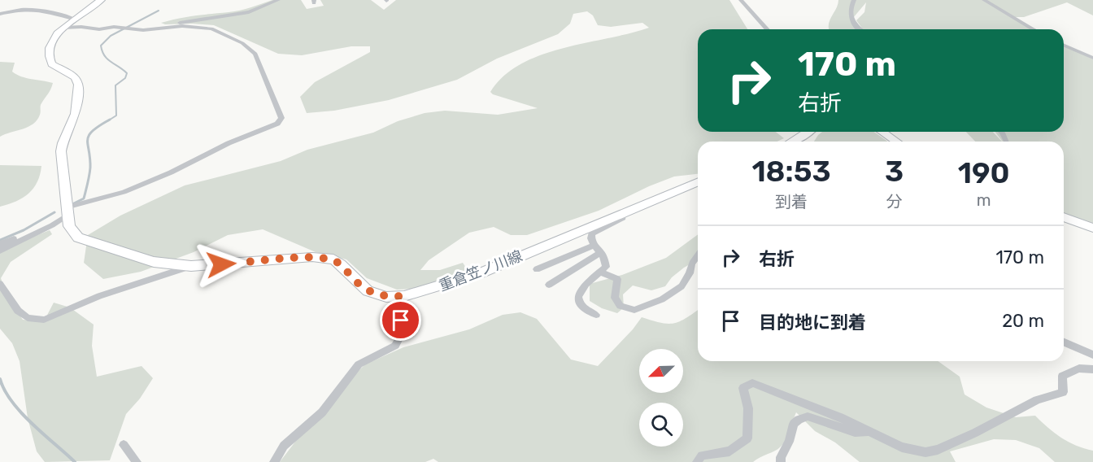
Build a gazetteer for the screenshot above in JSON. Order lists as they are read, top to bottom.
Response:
{
  "streets": {
    "main road": ["重倉笠ノ川線"]
  },
  "north": "bottom left",
  "page": {
    "turn": ["170 m", "右折"],
    "eta": [
      "18:53",
      "到着",
      "3",
      "分",
      "190",
      "m"
    ],
    "list": [
      {
        "name": "右折",
        "value": "170 m"
      },
      {
        "name": "目的地に到着",
        "value": "20 m"
      }
    ]
  }
}
